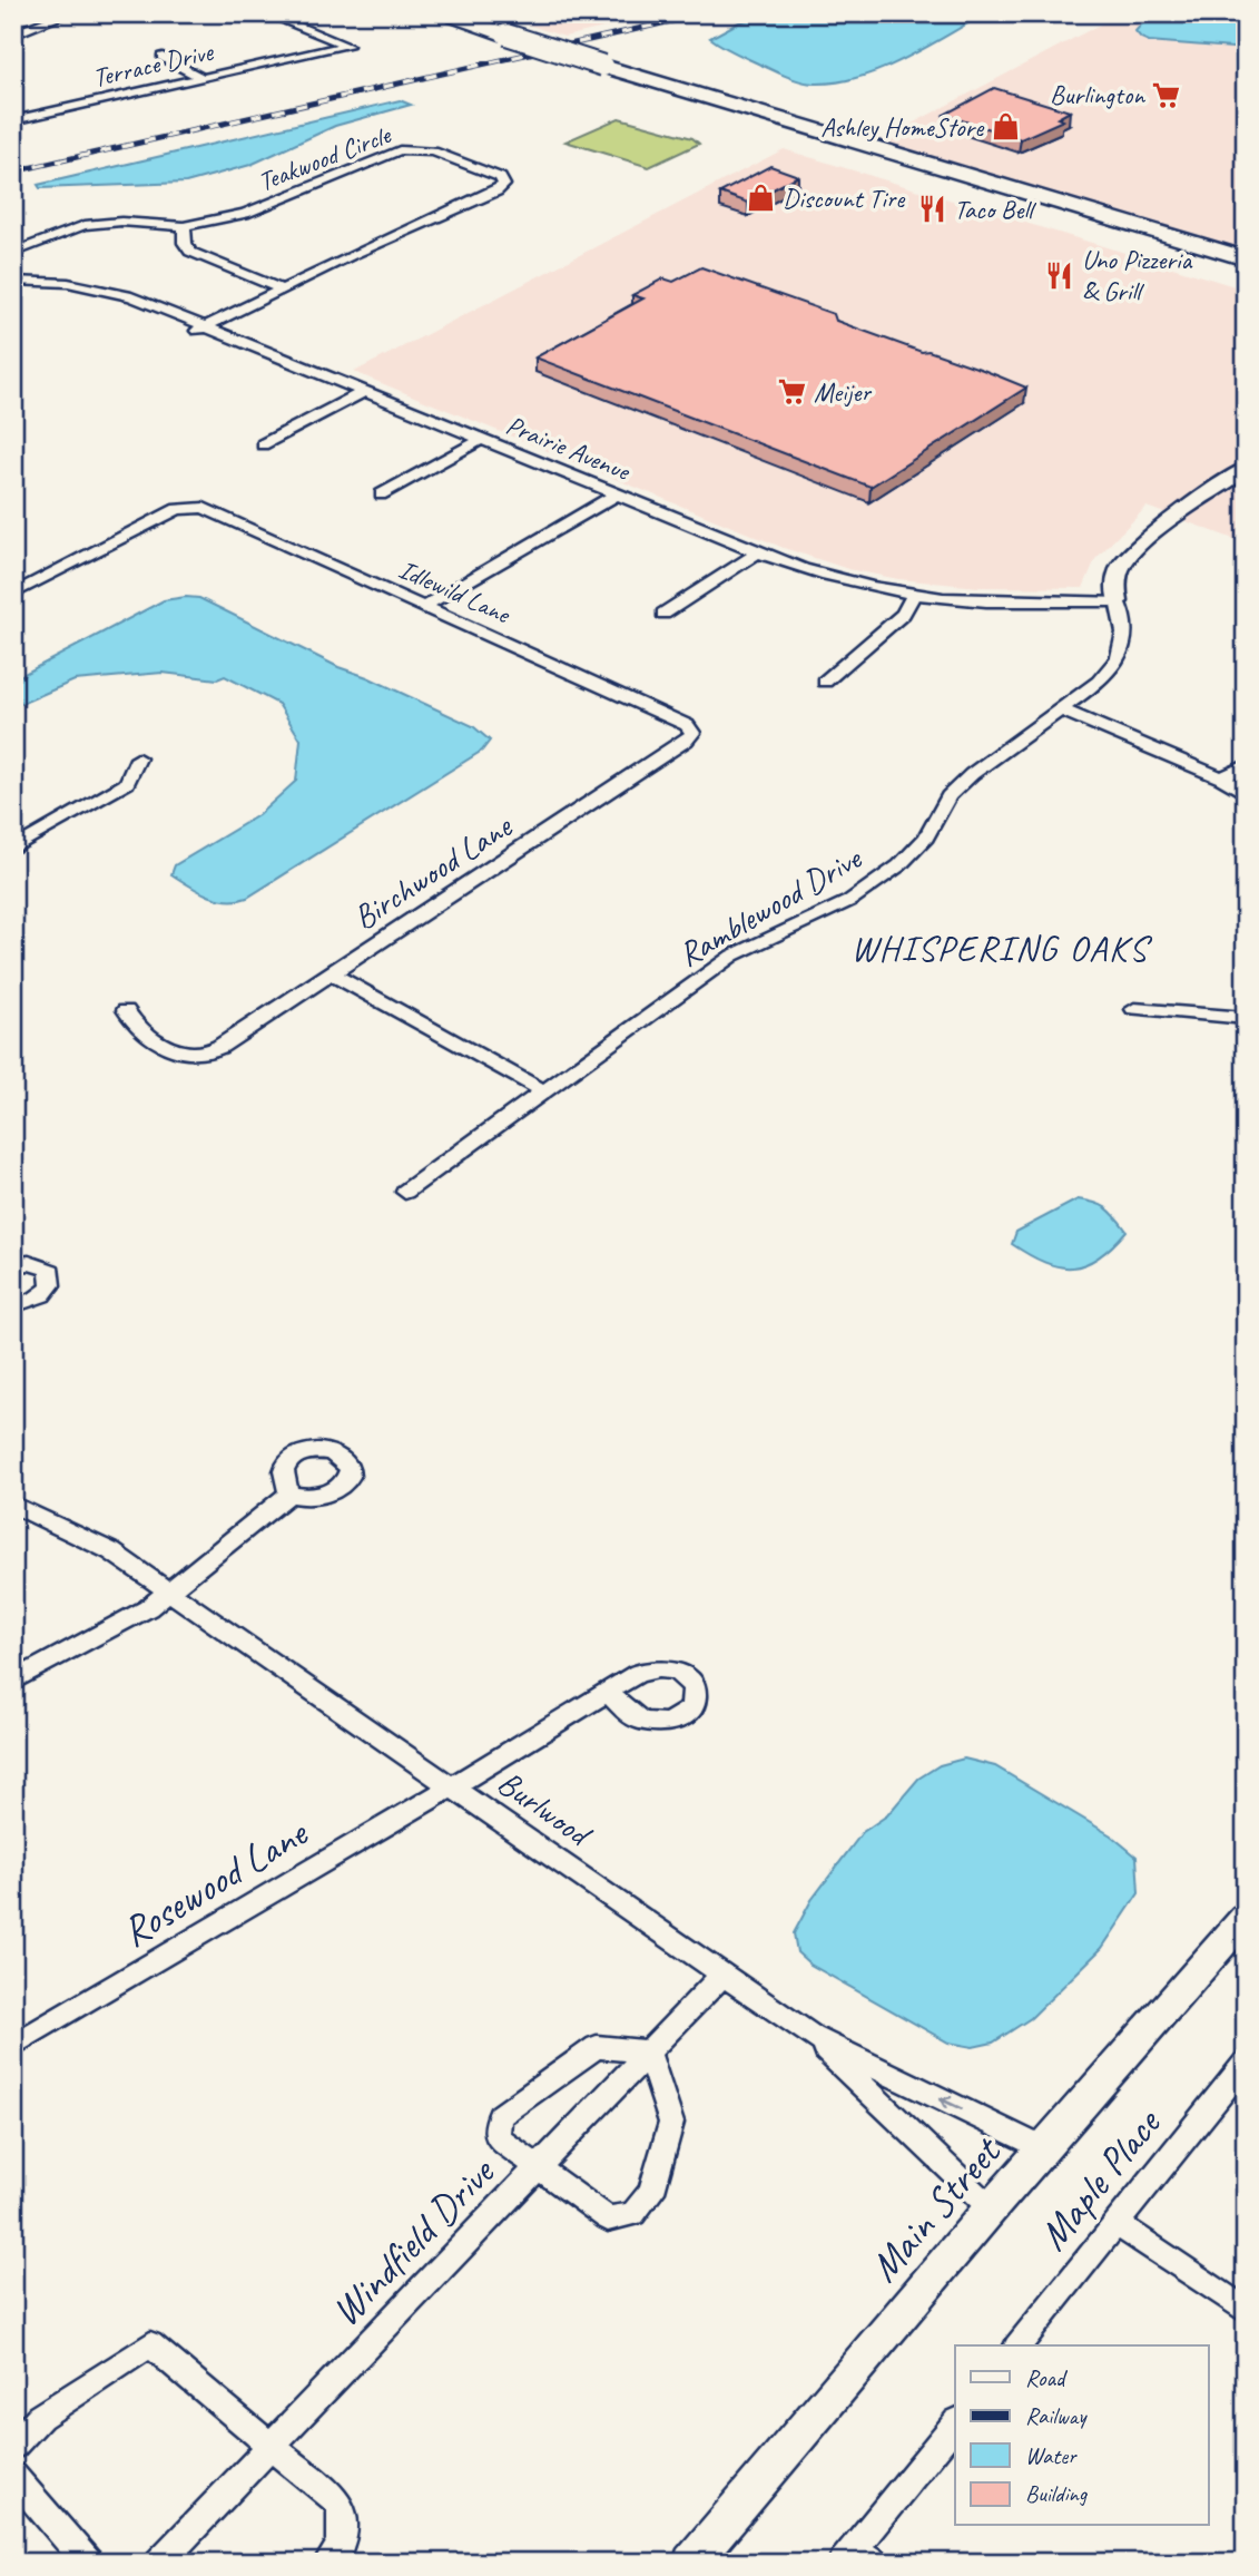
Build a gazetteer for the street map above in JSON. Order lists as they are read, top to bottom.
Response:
{
  "streets": {
    "street": [
      "Terrace Drive",
      "Teakwood Circle",
      "Prairie Avenue",
      "Idlewild Lane",
      "Birchwood Lane",
      "Ramblewood Drive",
      "Burlwood",
      "Rosewood Lane",
      "Maple Place",
      "Main Street",
      "Windfield Drive"
    ]
  },
  "crossings": [
    ["Teakwood Circle", "Prairie Avenue"],
    ["Prairie Avenue", "Ramblewood Drive"],
    ["Idlewild Lane", "Birchwood Lane"],
    ["Burlwood", "Rosewood Lane"],
    ["Burlwood", "Main Street"],
    ["Burlwood", "Windfield Drive"]
  ],
  "districts": ["WHISPERING OAKS"],
  "places": {
    "supermarket": ["Burlington", "Meijer"],
    "shop": ["Ashley HomeStore", "Discount Tire"],
    "restaurant": ["Taco Bell", "Uno Pizzeria & Grill"]
  },
  "legend": [
    "Road",
    "Railway",
    "Water",
    "Building"
  ]
}
